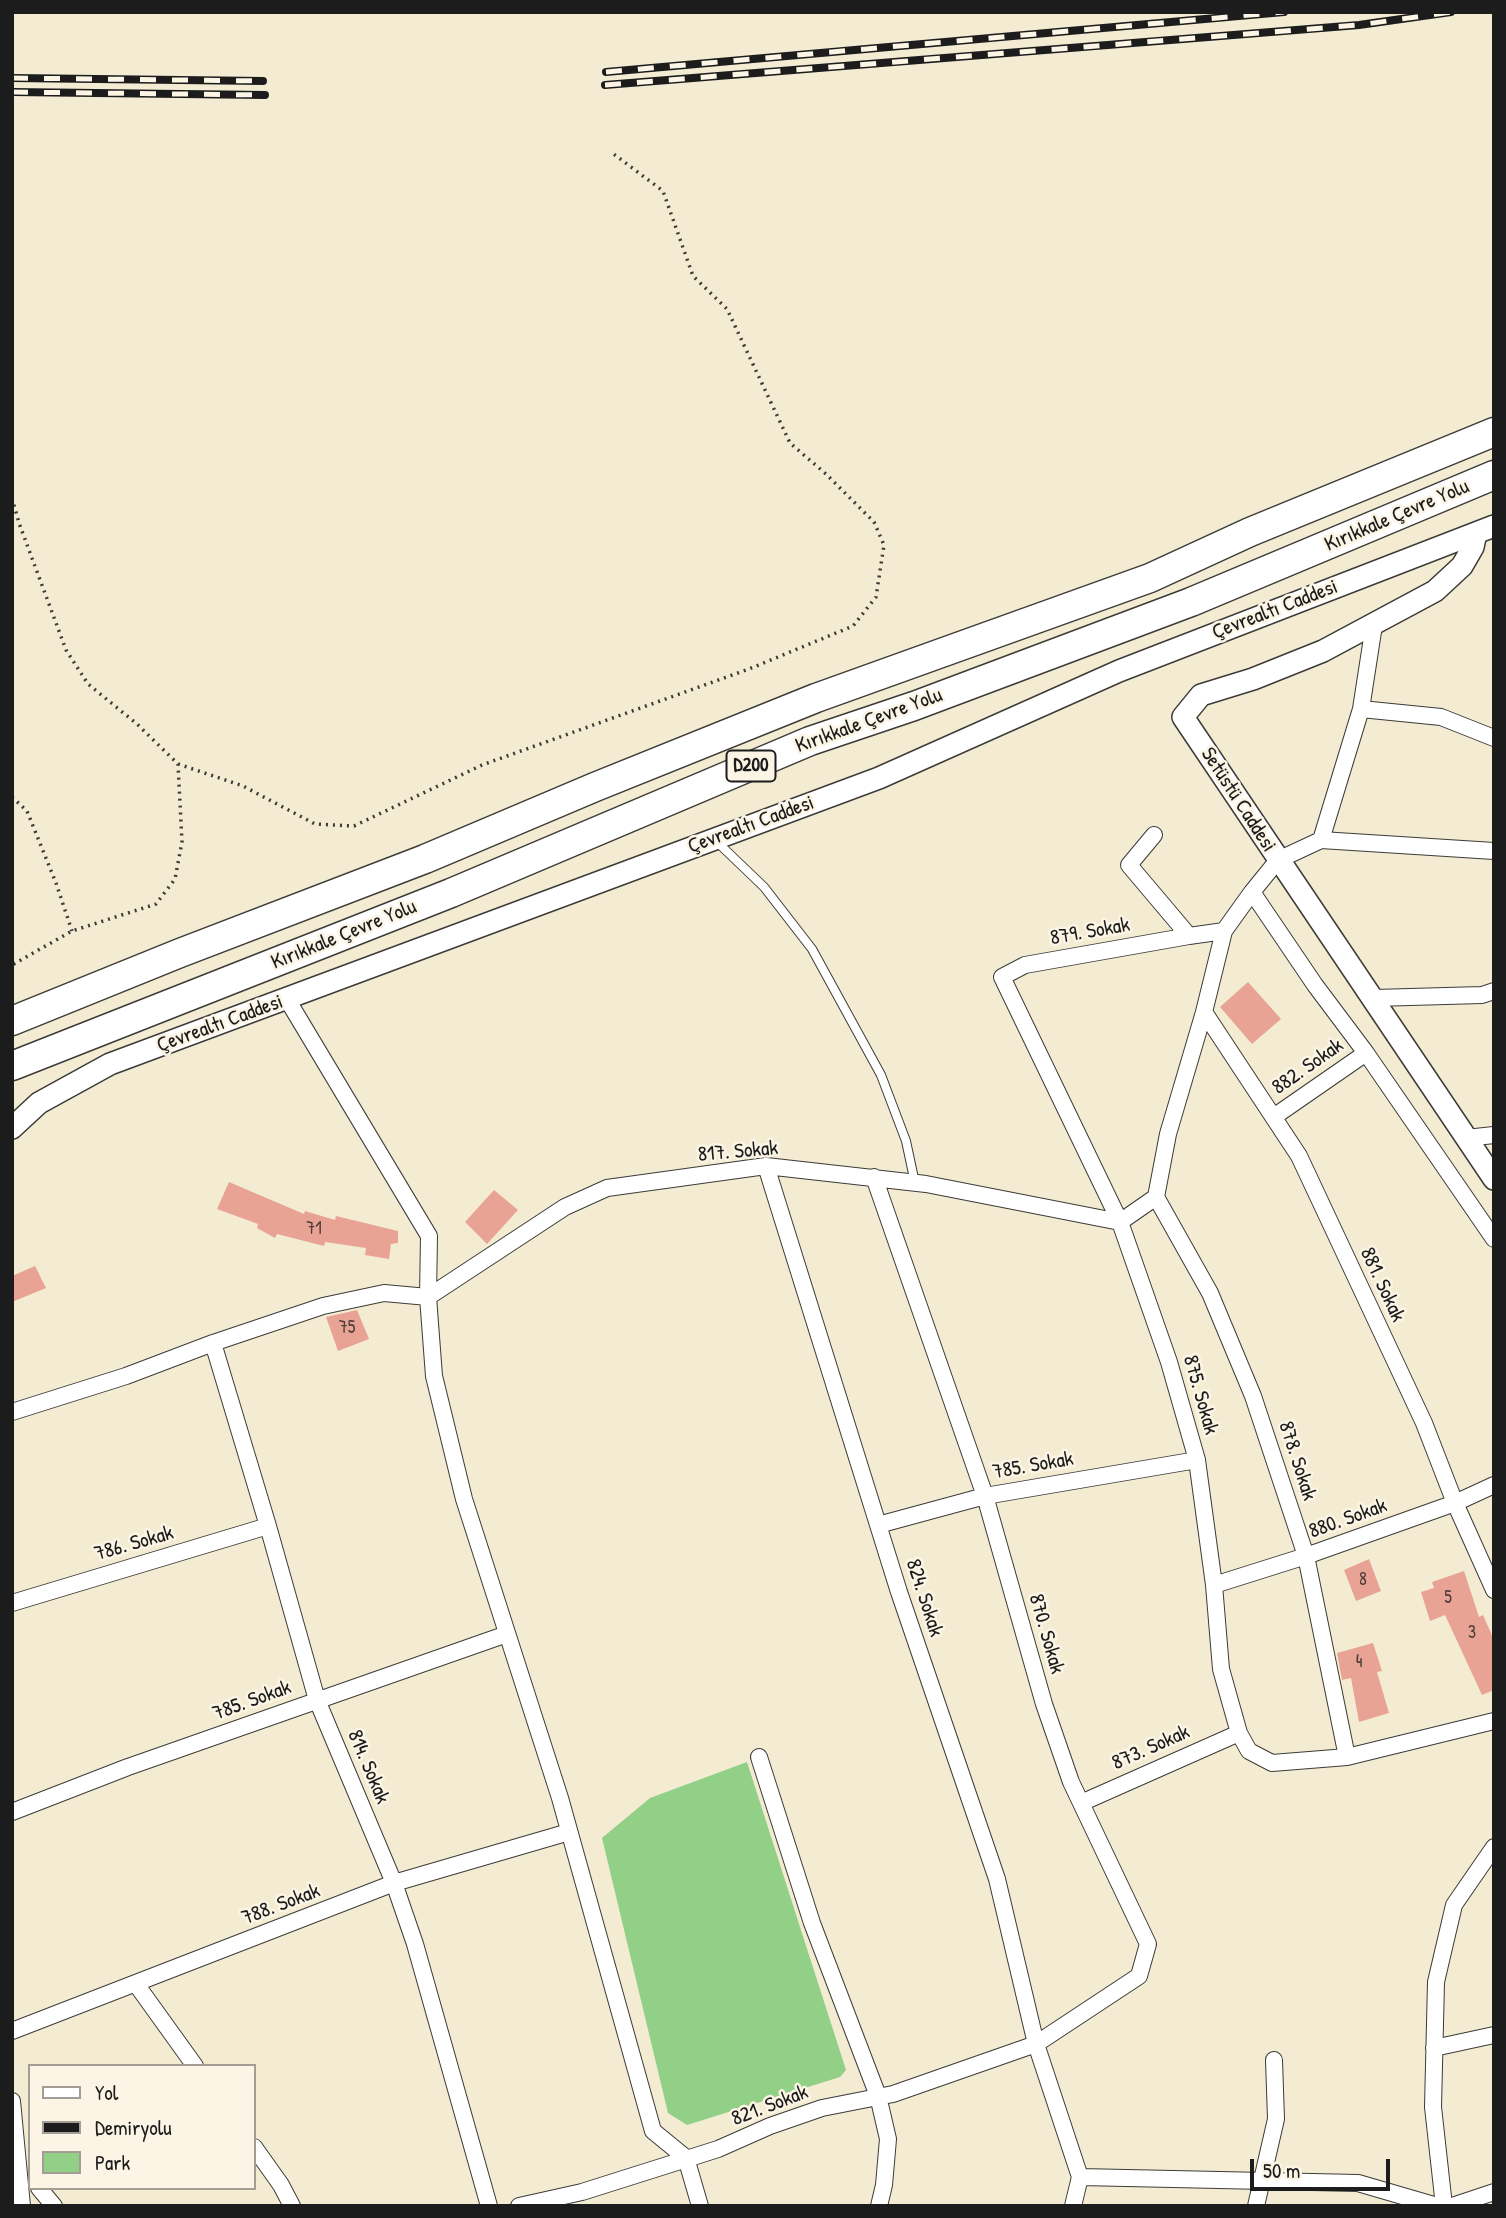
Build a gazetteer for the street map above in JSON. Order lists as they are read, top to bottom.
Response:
{
  "streets": {
    "highway": ["Kırıkkale Çevre Yolu", "D200"],
    "main road": ["Çevrealtı Caddesi", "Setüstü Caddesi"],
    "street": [
      "879. Sokak",
      "882. Sokak",
      "817. Sokak",
      "881. Sokak",
      "875. Sokak",
      "878. Sokak",
      "785. Sokak",
      "880. Sokak",
      "786. Sokak",
      "824. Sokak",
      "870. Sokak",
      "873. Sokak",
      "814. Sokak",
      "788. Sokak",
      "821. Sokak"
    ]
  },
  "crossings": [
    ["Çevrealtı Caddesi", "Setüstü Caddesi"],
    ["879. Sokak", "875. Sokak"],
    ["882. Sokak", "881. Sokak"],
    ["817. Sokak", "875. Sokak"],
    ["817. Sokak", "824. Sokak"],
    ["817. Sokak", "870. Sokak"],
    ["881. Sokak", "880. Sokak"],
    ["875. Sokak", "878. Sokak"],
    ["875. Sokak", "785. Sokak"],
    ["875. Sokak", "880. Sokak"],
    ["875. Sokak", "873. Sokak"],
    ["878. Sokak", "880. Sokak"],
    ["785. Sokak", "824. Sokak"],
    ["785. Sokak", "870. Sokak"],
    ["785. Sokak", "814. Sokak"],
    ["786. Sokak", "814. Sokak"],
    ["824. Sokak", "870. Sokak"],
    ["824. Sokak", "821. Sokak"],
    ["870. Sokak", "873. Sokak"],
    ["870. Sokak", "821. Sokak"],
    ["814. Sokak", "788. Sokak"]
  ],
  "house_numbers": [
    "71",
    "75",
    "8",
    "5",
    "3",
    "4"
  ],
  "legend": ["Yol", "Demiryolu", "Park"],
  "scale_bar": "50 m"
}
